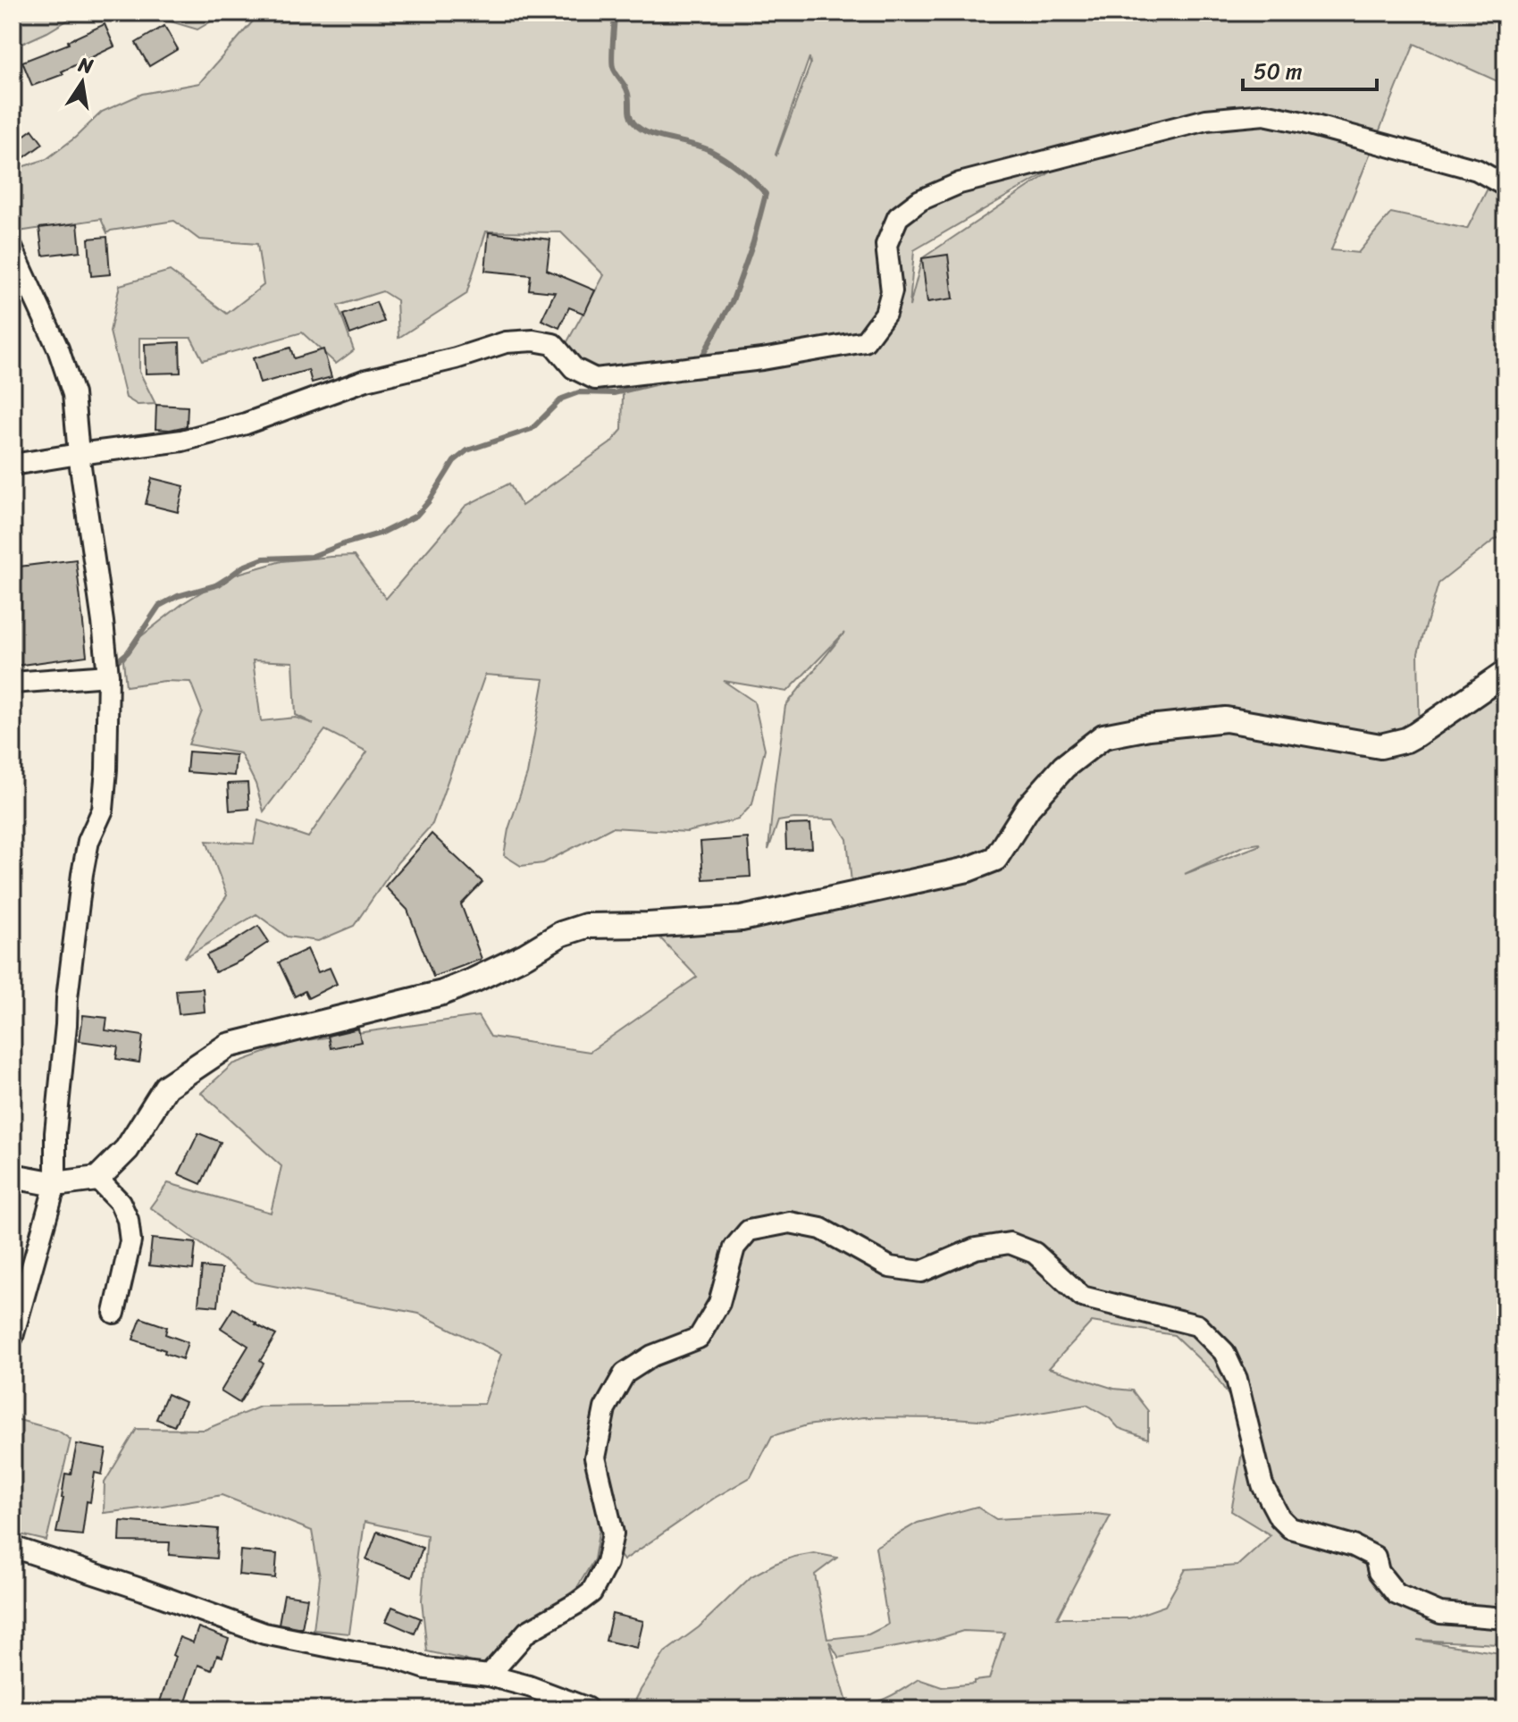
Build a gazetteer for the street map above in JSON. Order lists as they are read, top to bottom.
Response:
{
  "scale_bar": "50 m",
  "north": "top"
}
